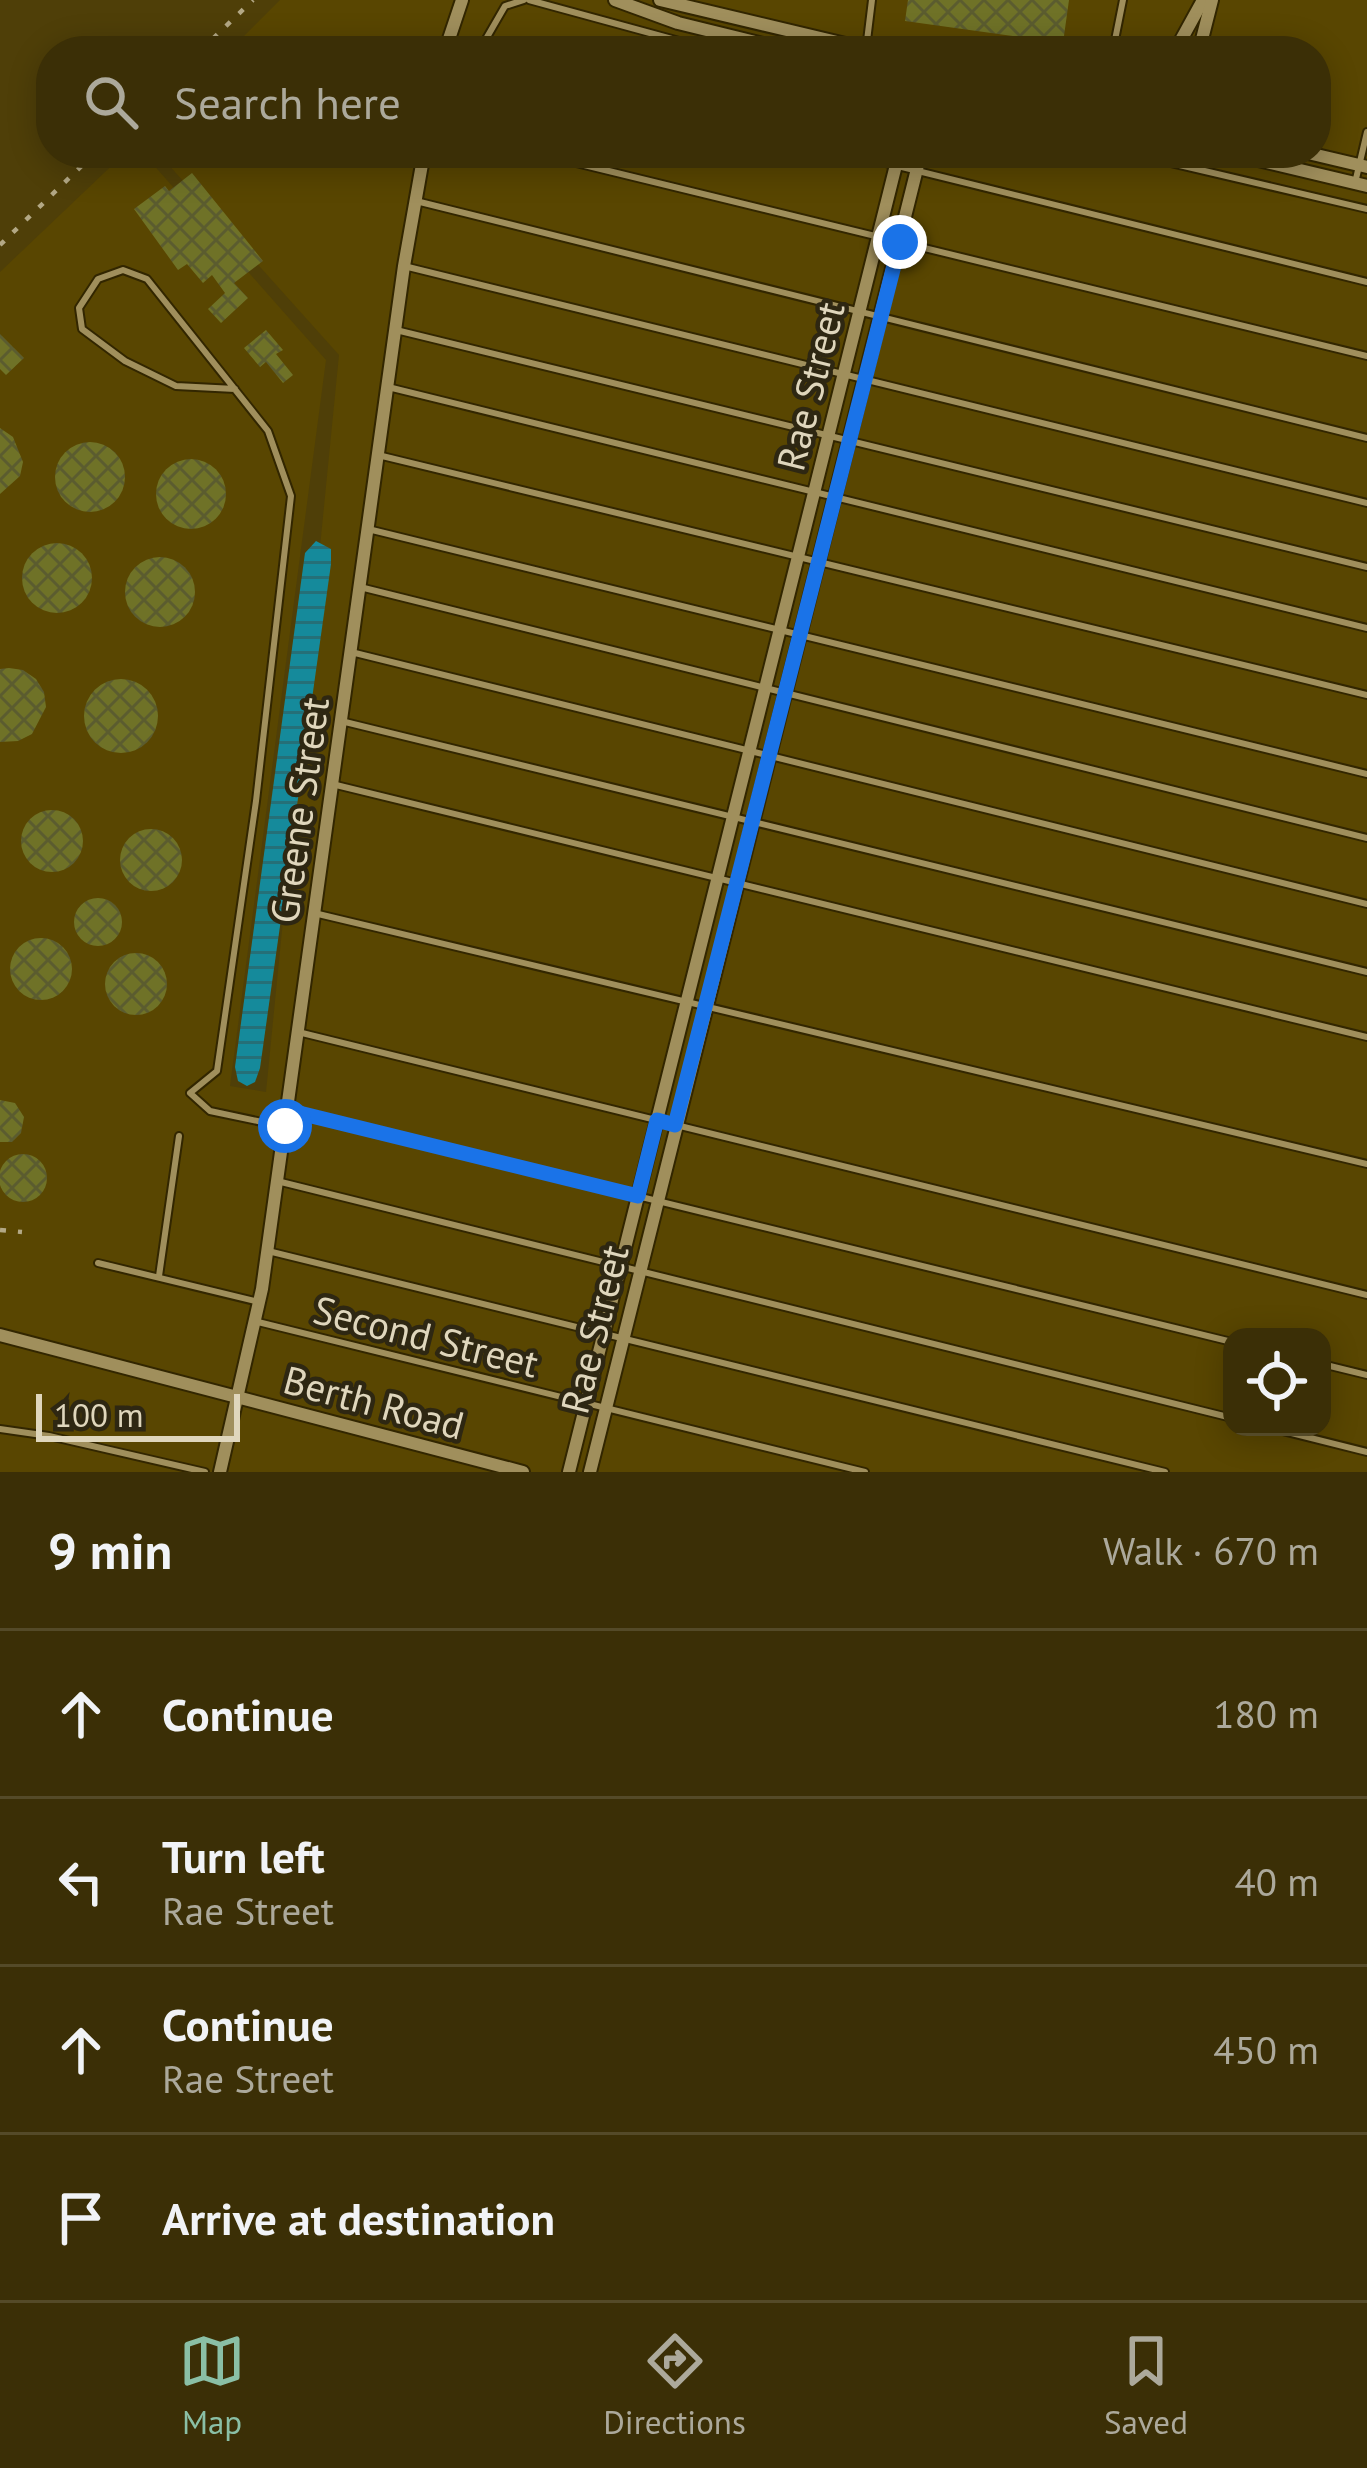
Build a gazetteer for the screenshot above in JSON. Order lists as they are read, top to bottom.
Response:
{
  "streets": {
    "street": ["Rae Street", "Greene Street", "Berth Road"],
    "lane": ["Second Street"]
  },
  "crossings": [
    ["Rae Street", "Second Street"],
    ["Greene Street", "Second Street"],
    ["Greene Street", "Berth Road"]
  ],
  "scale_bar": "100 m",
  "page": {
    "search": "Search here",
    "scale": "100 m",
    "heading": ["9 min", "Walk · 670 m"],
    "list": [
      ["Continue", "180 m"],
      ["Turn left", "Rae Street", "40 m"],
      ["Continue", "Rae Street", "450 m"],
      "Arrive at destination"
    ],
    "nav": ["Map", "Directions", "Saved"]
  }
}
